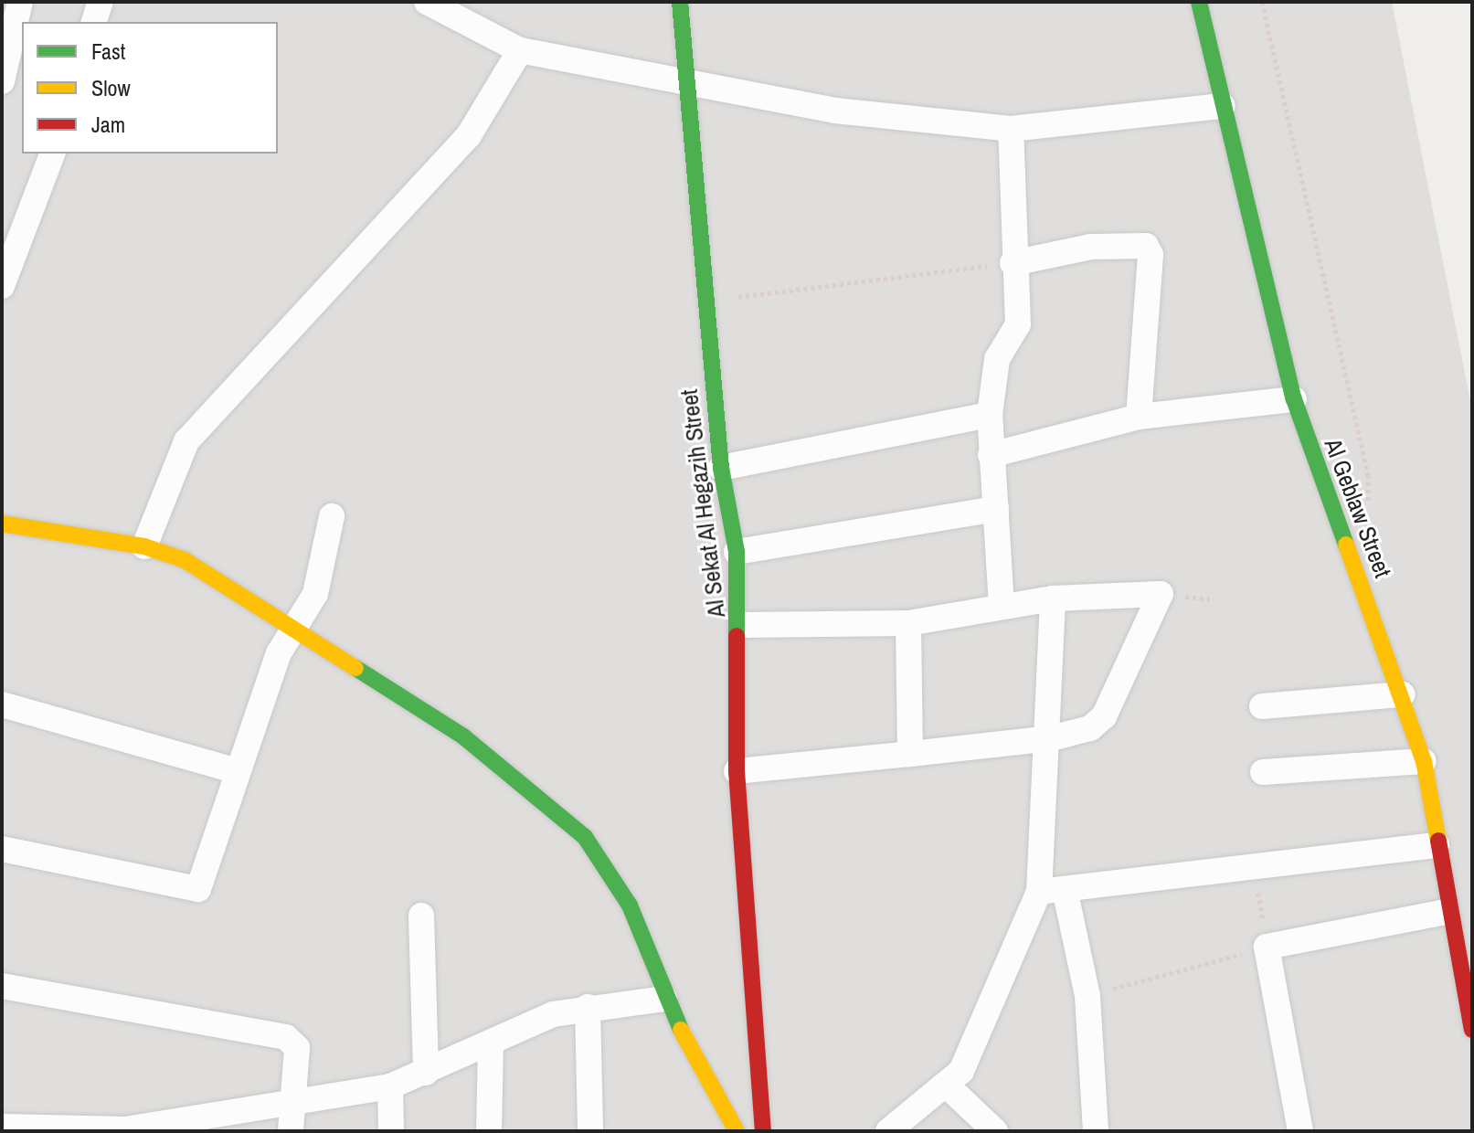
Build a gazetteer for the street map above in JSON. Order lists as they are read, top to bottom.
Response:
{
  "streets": {
    "street": ["Al Sekat Al Hegazih Street", "Al Geblaw Street"]
  },
  "legend": ["Fast", "Slow", "Jam"]
}
